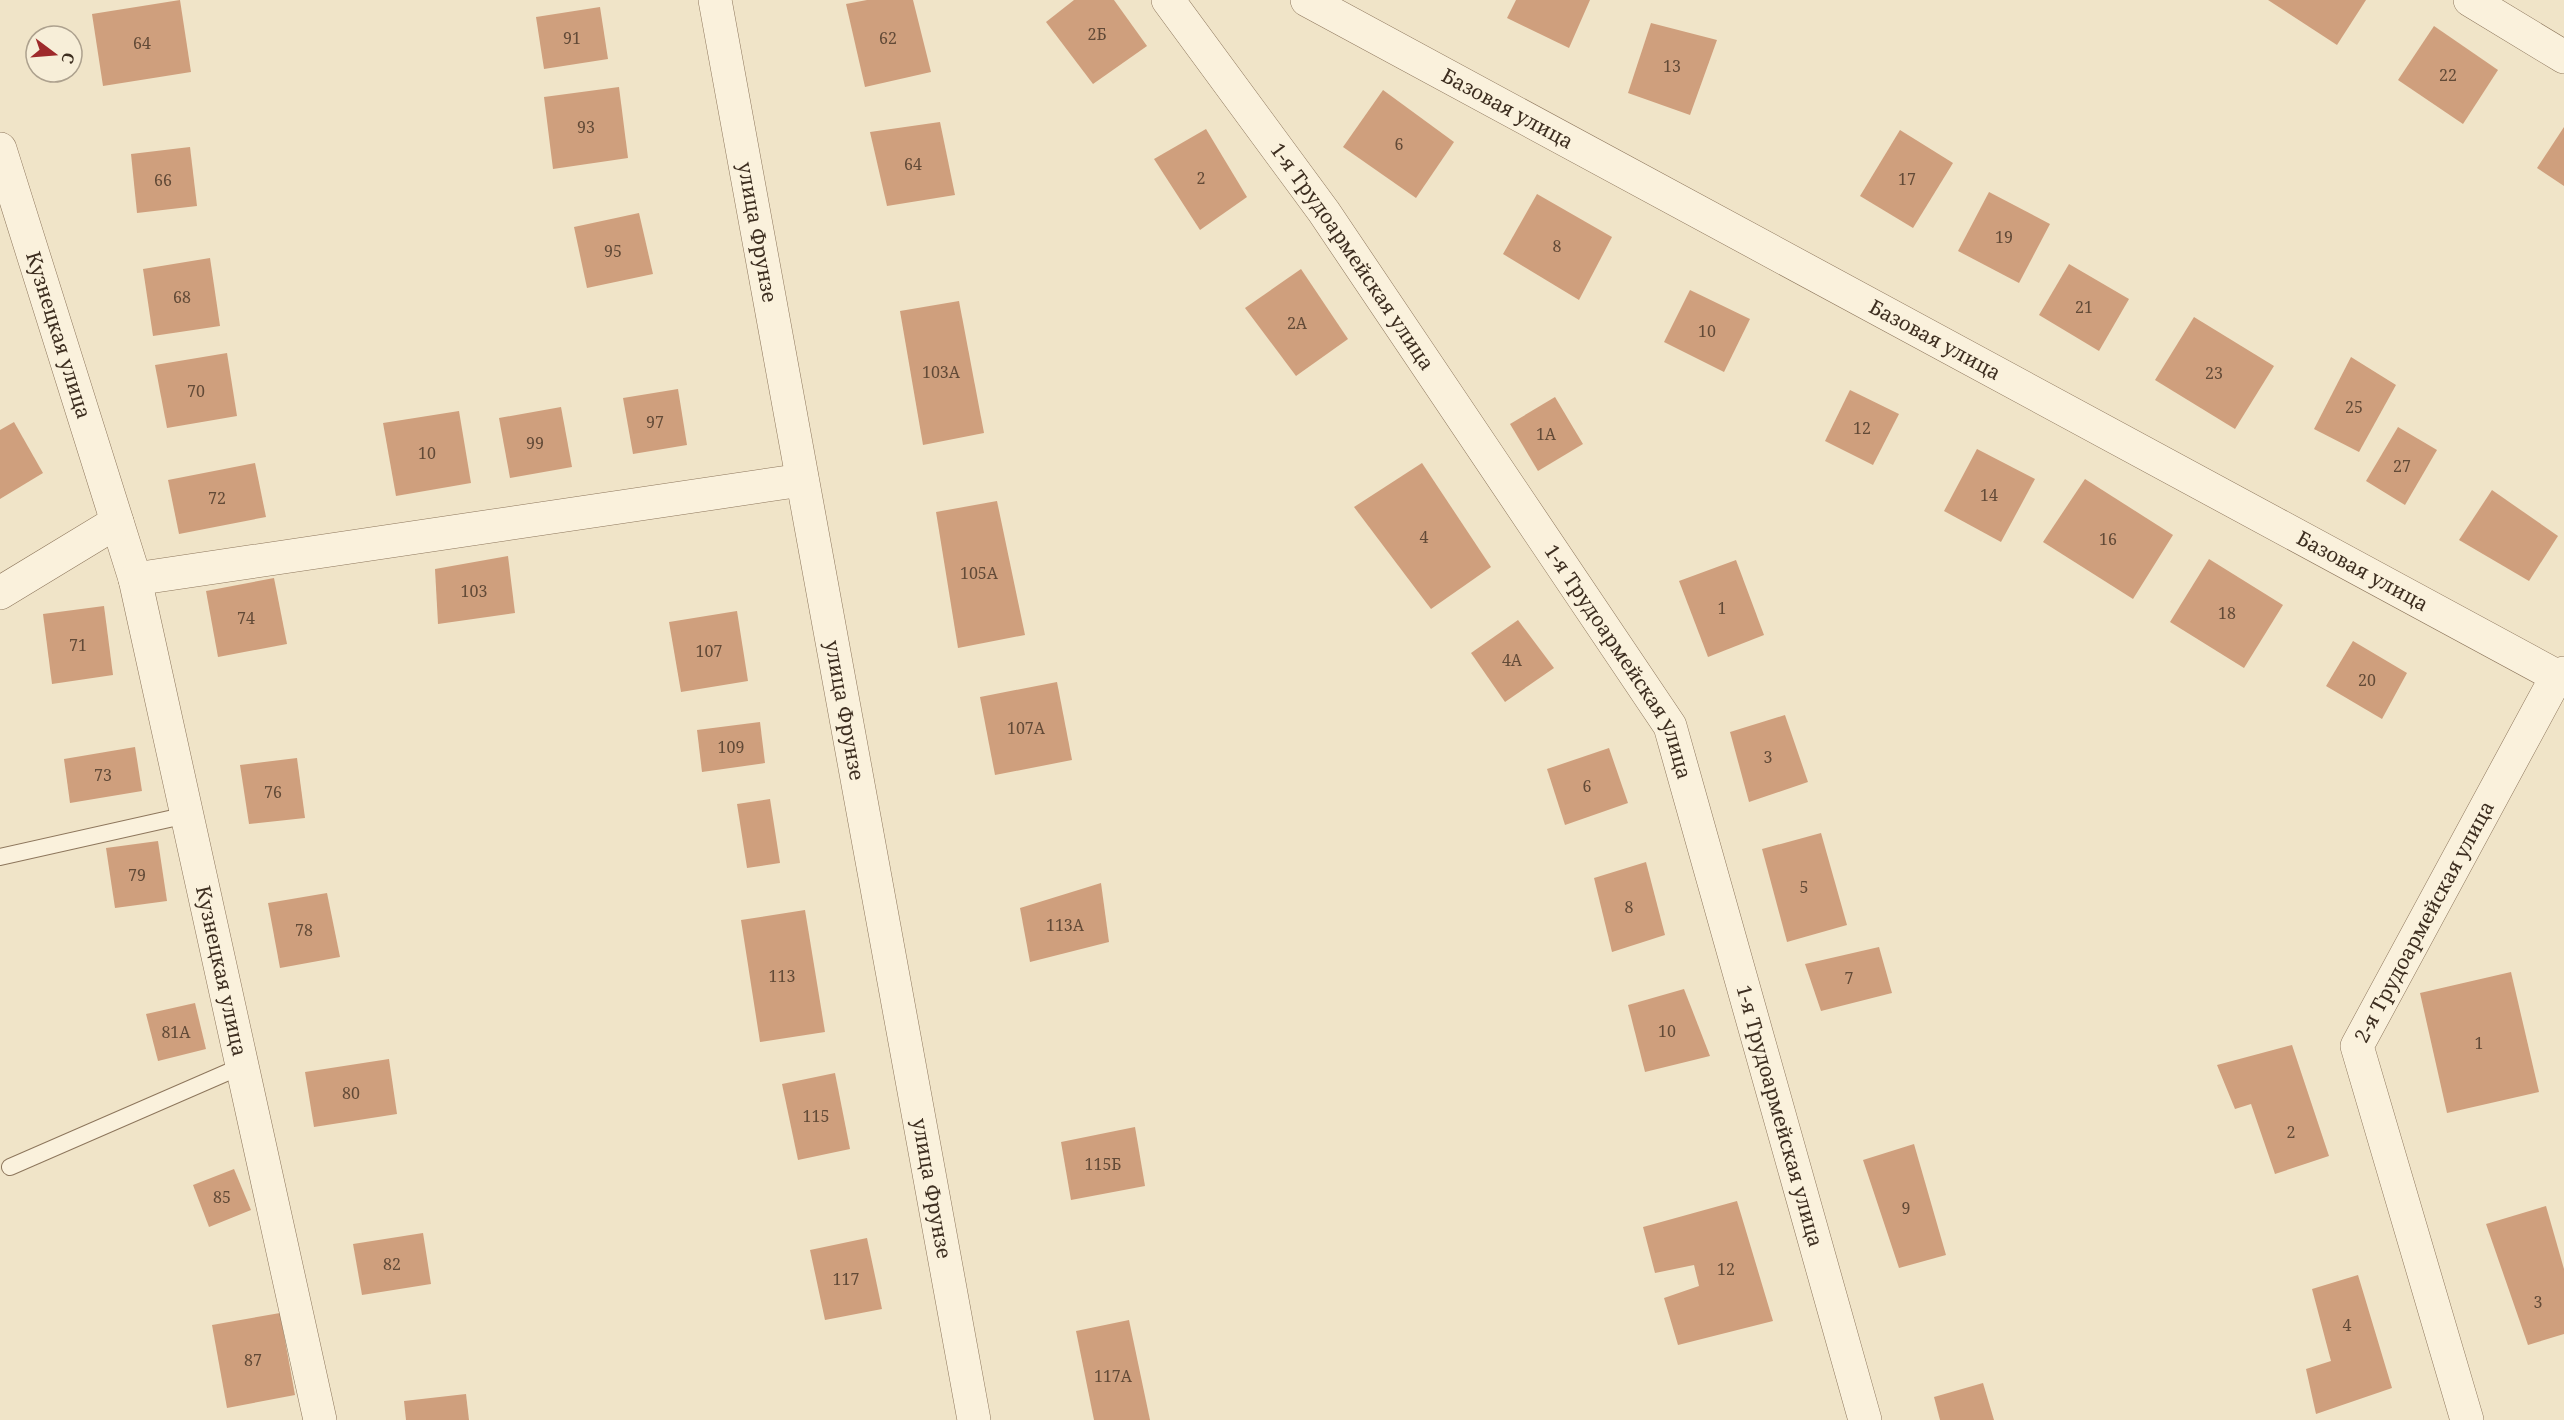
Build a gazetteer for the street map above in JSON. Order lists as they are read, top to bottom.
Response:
{
  "streets": {
    "street": [
      "Базовая улица",
      "улица Фрунзе",
      "1-я Трудоармейская улица",
      "Кузнецкая улица",
      "2-я Трудоармейская улица"
    ]
  },
  "crossings": [
    ["Базовая улица", "2-я Трудоармейская улица"]
  ],
  "house_numbers": [
    "2Б",
    "91",
    "62",
    "64",
    "13",
    "22",
    "93",
    "6",
    "64",
    "2",
    "17",
    "66",
    "19",
    "8",
    "95",
    "68",
    "21",
    "2А",
    "10",
    "103А",
    "23",
    "70",
    "25",
    "97",
    "12",
    "1А",
    "99",
    "10",
    "27",
    "14",
    "72",
    "4",
    "16",
    "105А",
    "103",
    "1",
    "18",
    "74",
    "71",
    "107",
    "4А",
    "20",
    "107А",
    "109",
    "3",
    "73",
    "6",
    "76",
    "79",
    "5",
    "8",
    "113А",
    "78",
    "113",
    "7",
    "10",
    "81А",
    "1",
    "80",
    "115",
    "2",
    "115Б",
    "85",
    "9",
    "82",
    "12",
    "117",
    "3",
    "4",
    "87",
    "117А"
  ],
  "north": "right"
}
